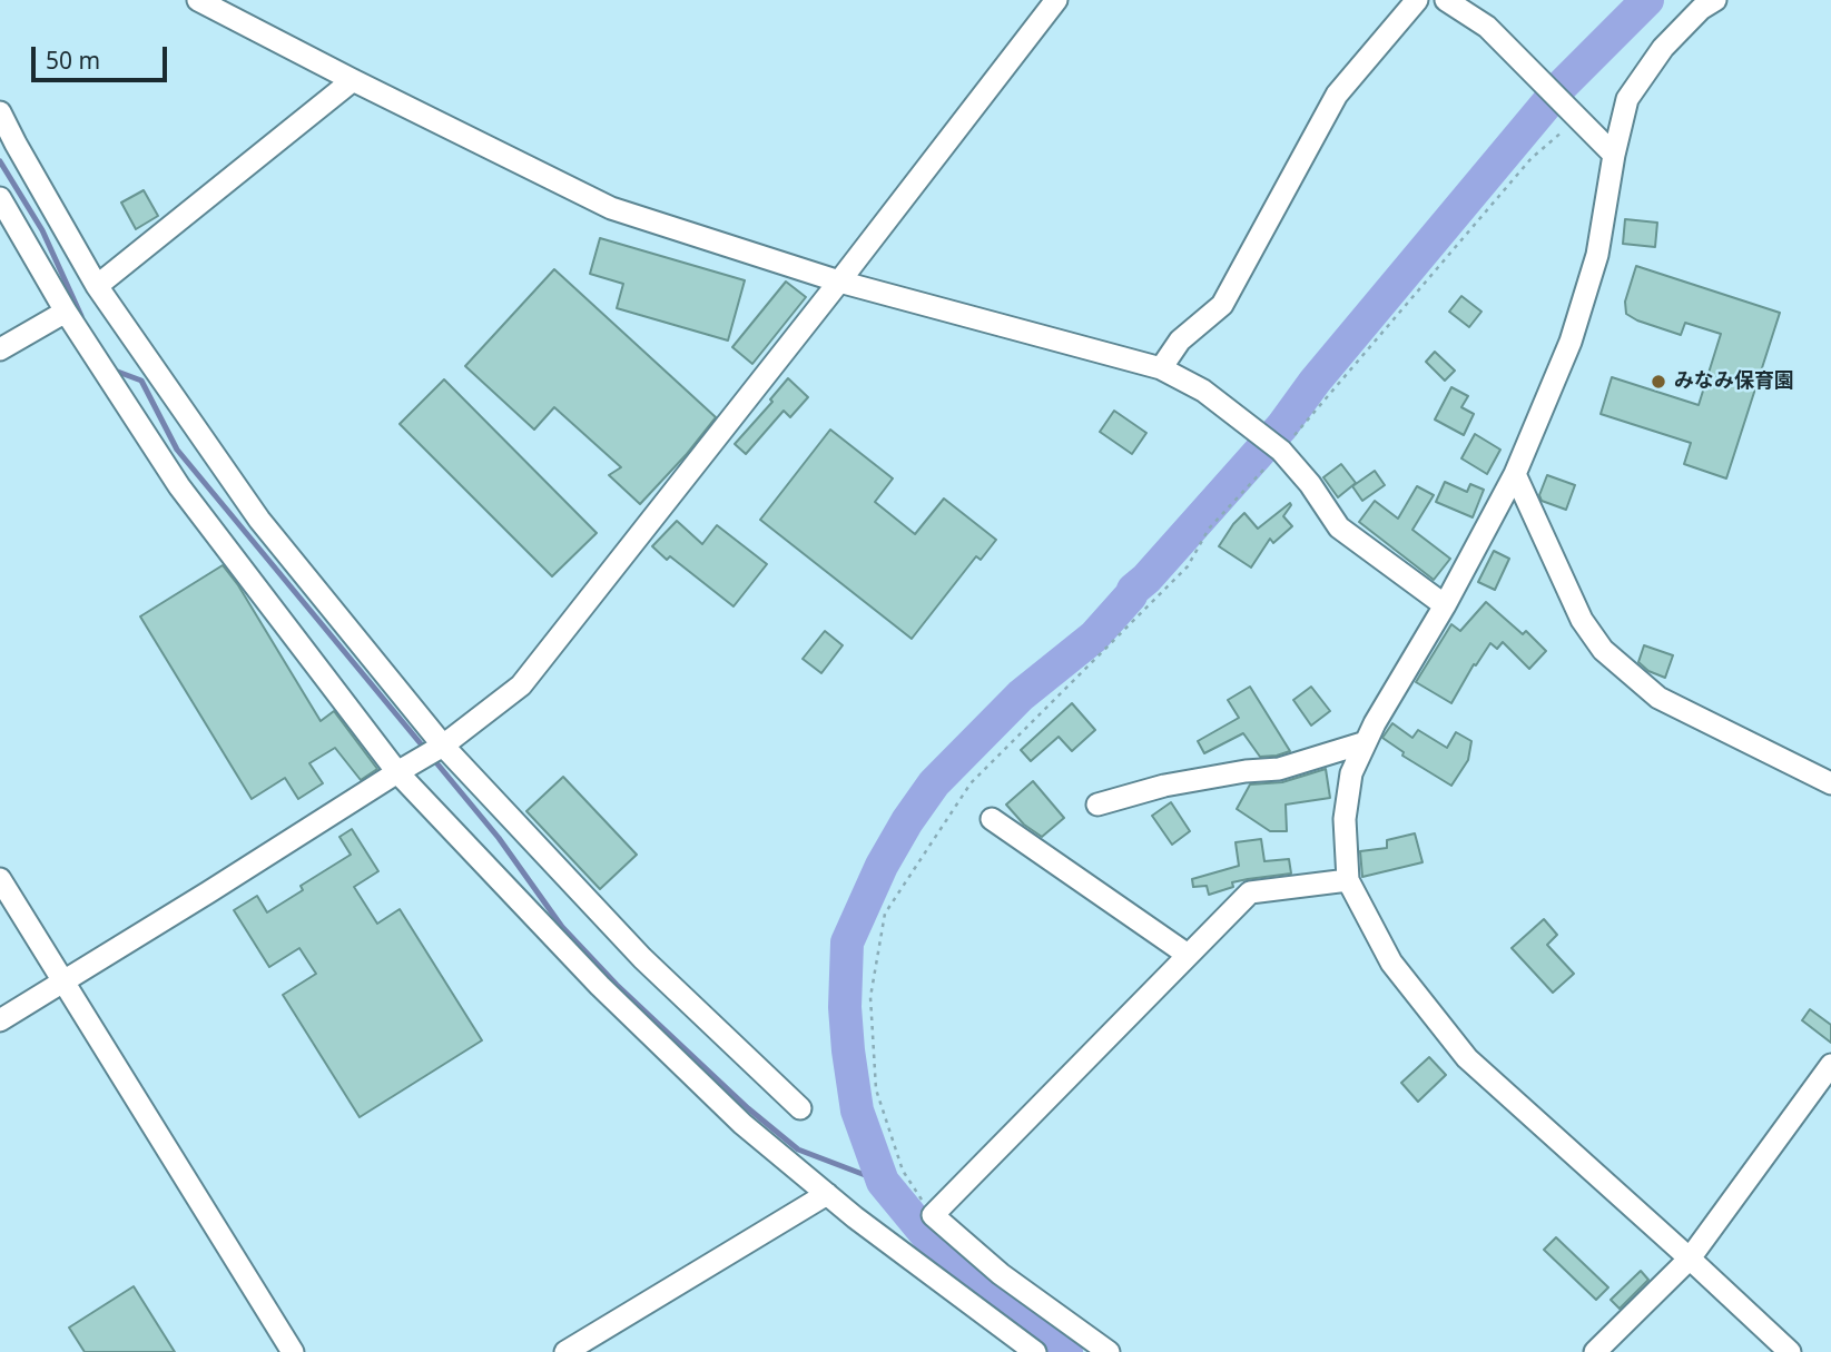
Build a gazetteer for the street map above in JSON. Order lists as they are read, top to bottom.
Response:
{
  "places": ["みなみ保育園"],
  "scale_bar": "50 m"
}
